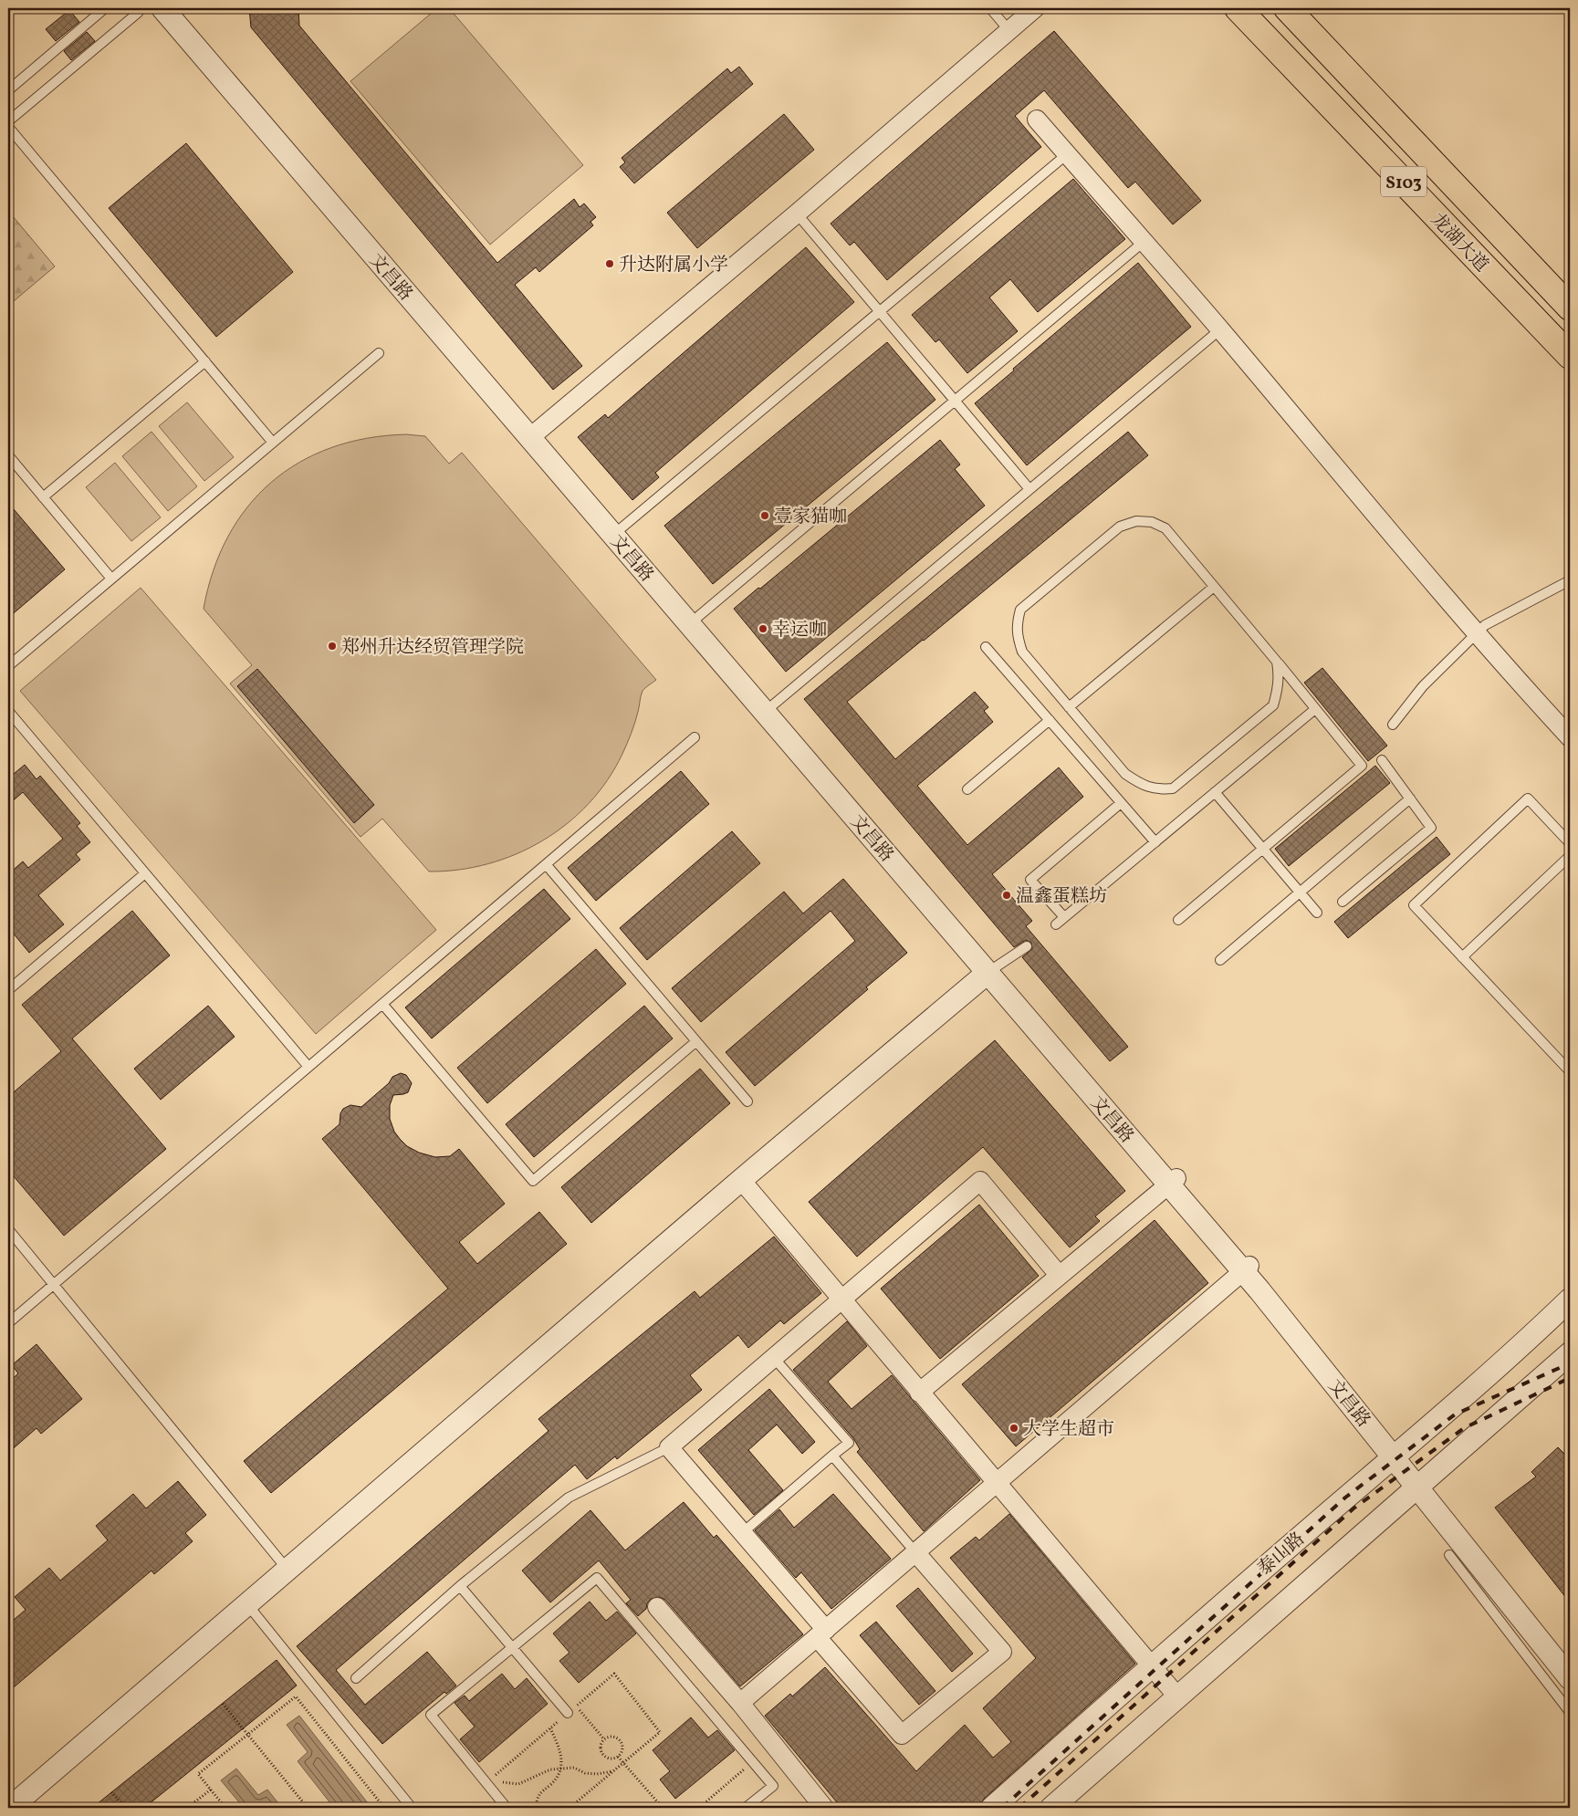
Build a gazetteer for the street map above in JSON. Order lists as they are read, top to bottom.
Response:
{
  "streets": {
    "highway": ["S103", "龙湖大道"],
    "street": ["文昌路", "泰山路"]
  },
  "crossings": [
    ["文昌路", "泰山路"]
  ],
  "places": [
    "升达附属小学",
    "壹家猫咖",
    "幸运咖",
    "郑州升达经贸管理学院",
    "温鑫蛋糕坊",
    "大学生超市"
  ]
}
